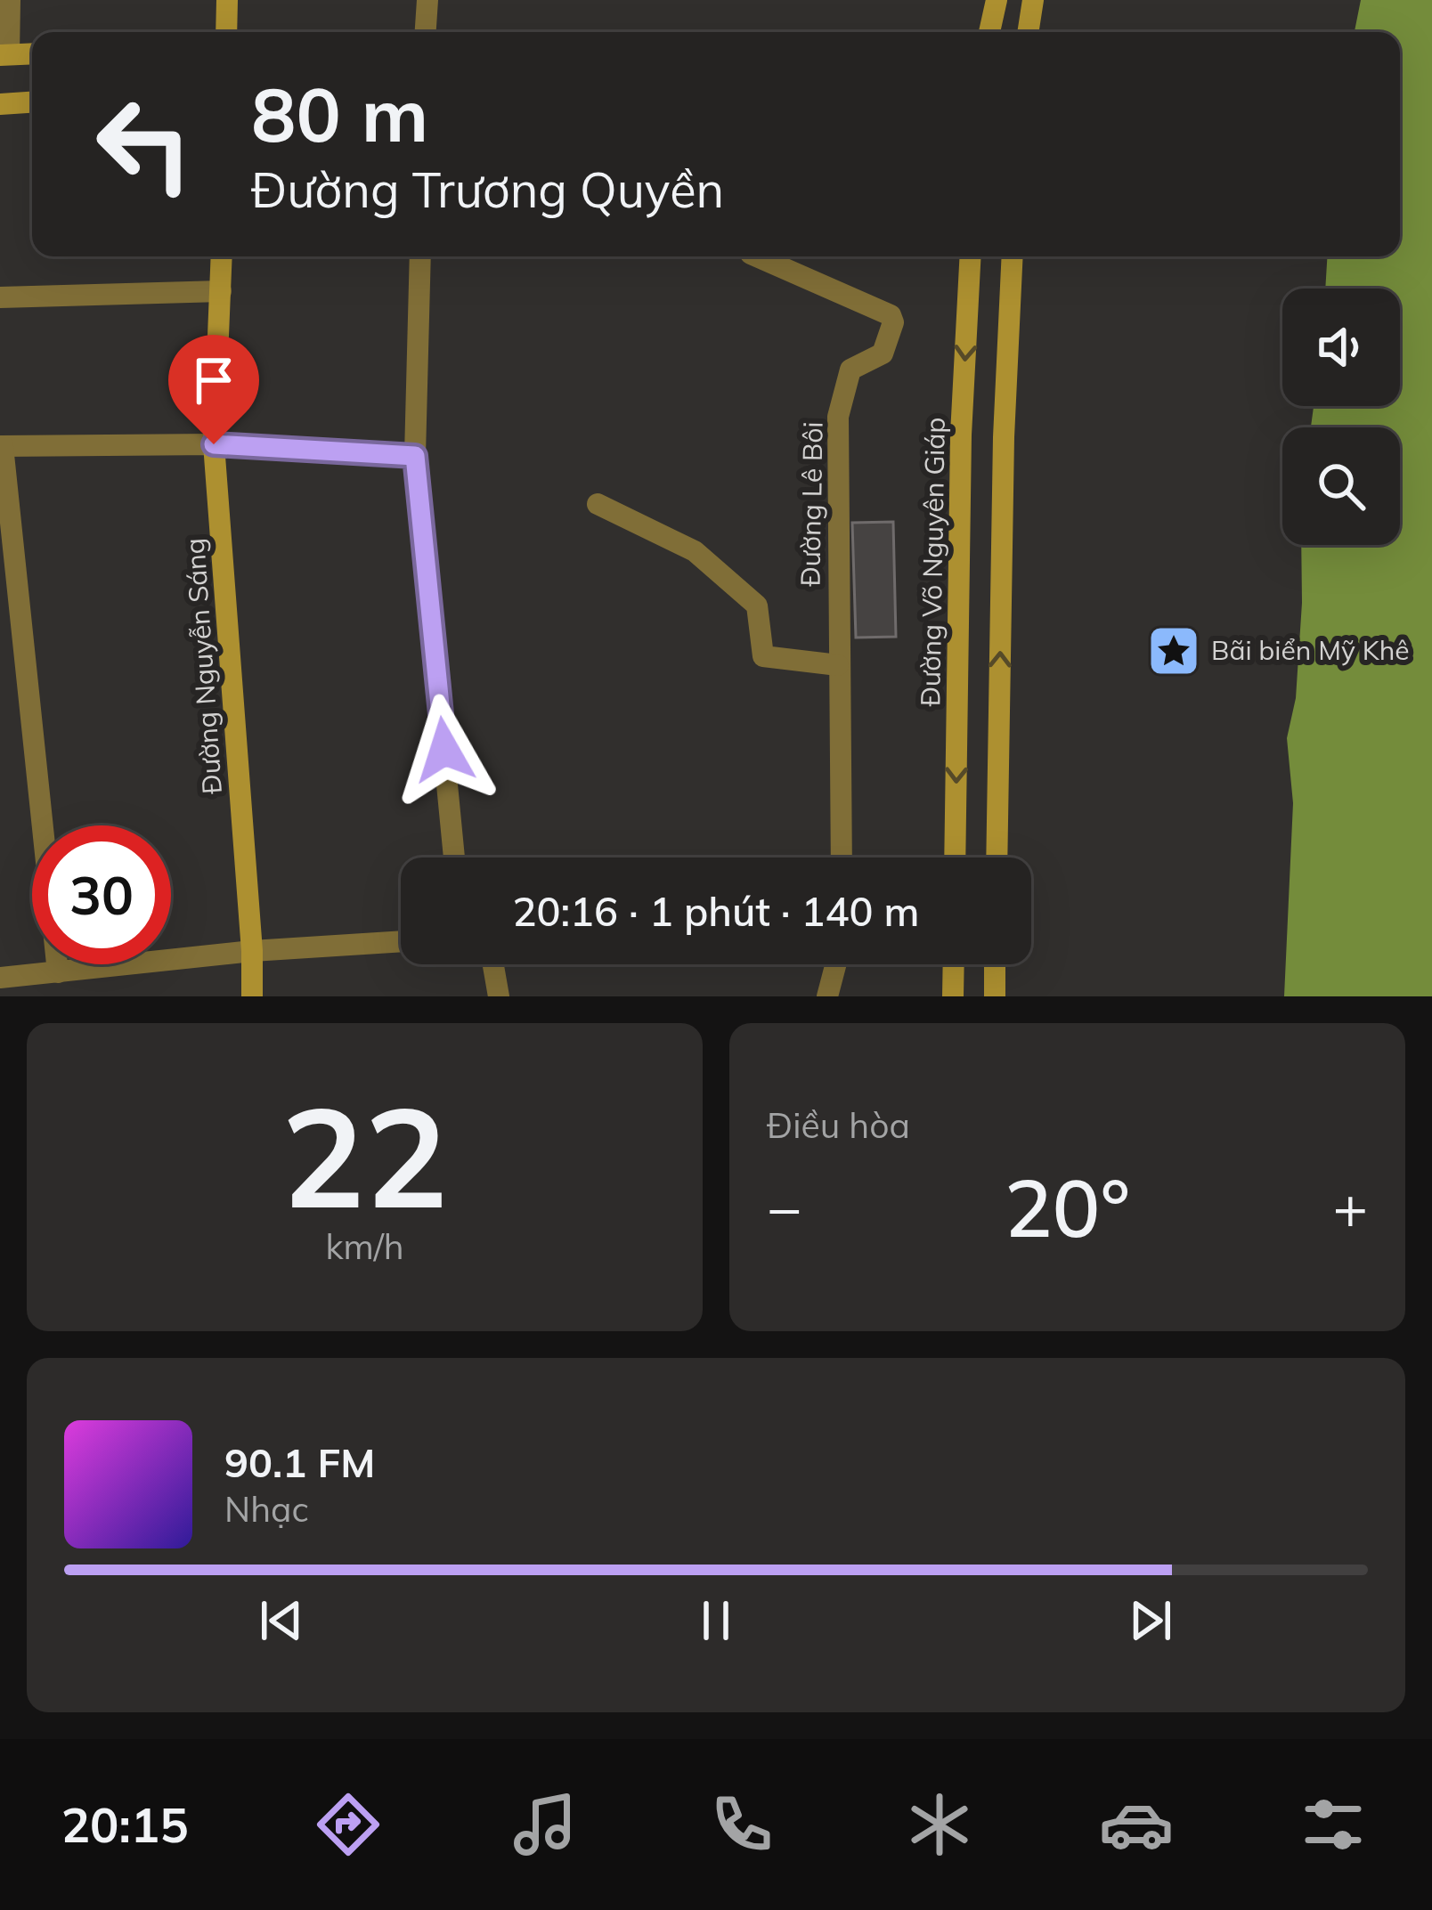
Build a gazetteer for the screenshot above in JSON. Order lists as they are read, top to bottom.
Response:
{
  "streets": {
    "main road": ["Đường Võ Nguyên Giáp", "Đường Nguyễn Sáng"],
    "street": ["Đường Lê Bôi"]
  },
  "places": {
    "place": ["Bãi biển Mỹ Khê"]
  },
  "page": {
    "turn": ["80 m", "Đường Trương Quyền"],
    "limit": "30",
    "trip": "20:16 · 1 phút · 140 m",
    "tile": [
      ["22", "km/h"],
      "Điều hòa"
    ],
    "heat": ["−", "20°", "+"],
    "song": ["90.1 FM", "Nhạc"],
    "tabs": "20:15"
  }
}
